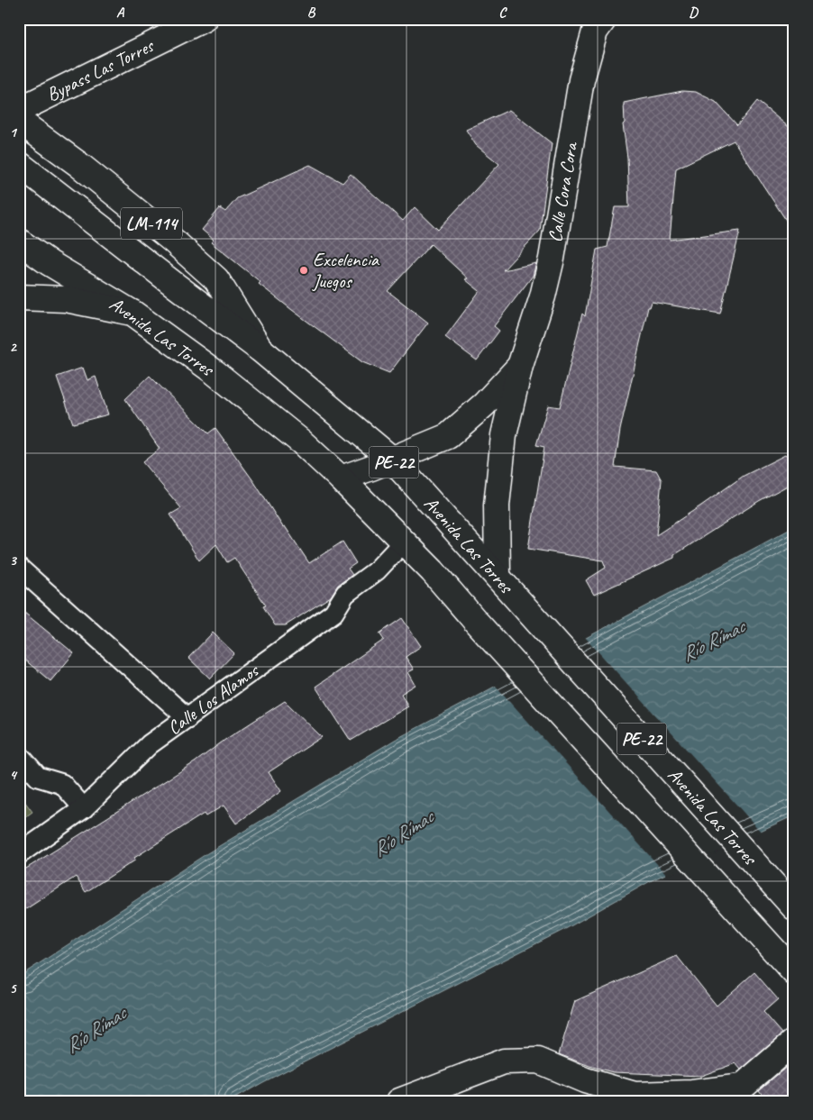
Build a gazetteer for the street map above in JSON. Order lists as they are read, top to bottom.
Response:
{
  "streets": {
    "main road": [
      "Bypass Las Torres",
      "Calle Cora Cora",
      "LM-114",
      "Avenida Las Torres",
      "PE-22"
    ],
    "lane": ["Calle Los Alamos"]
  },
  "crossings": [
    ["Calle Cora Cora", "Avenida Las Torres"],
    ["Avenida Las Torres", "PE-22"],
    ["Avenida Las Torres", "Calle Los Alamos"]
  ],
  "water": ["Río Rímac"],
  "places": ["Excelencia Juegos"],
  "grid": {
    "columns": [
      "A",
      "B",
      "C",
      "D"
    ],
    "rows": [
      "1",
      "2",
      "3",
      "4",
      "5"
    ]
  }
}
